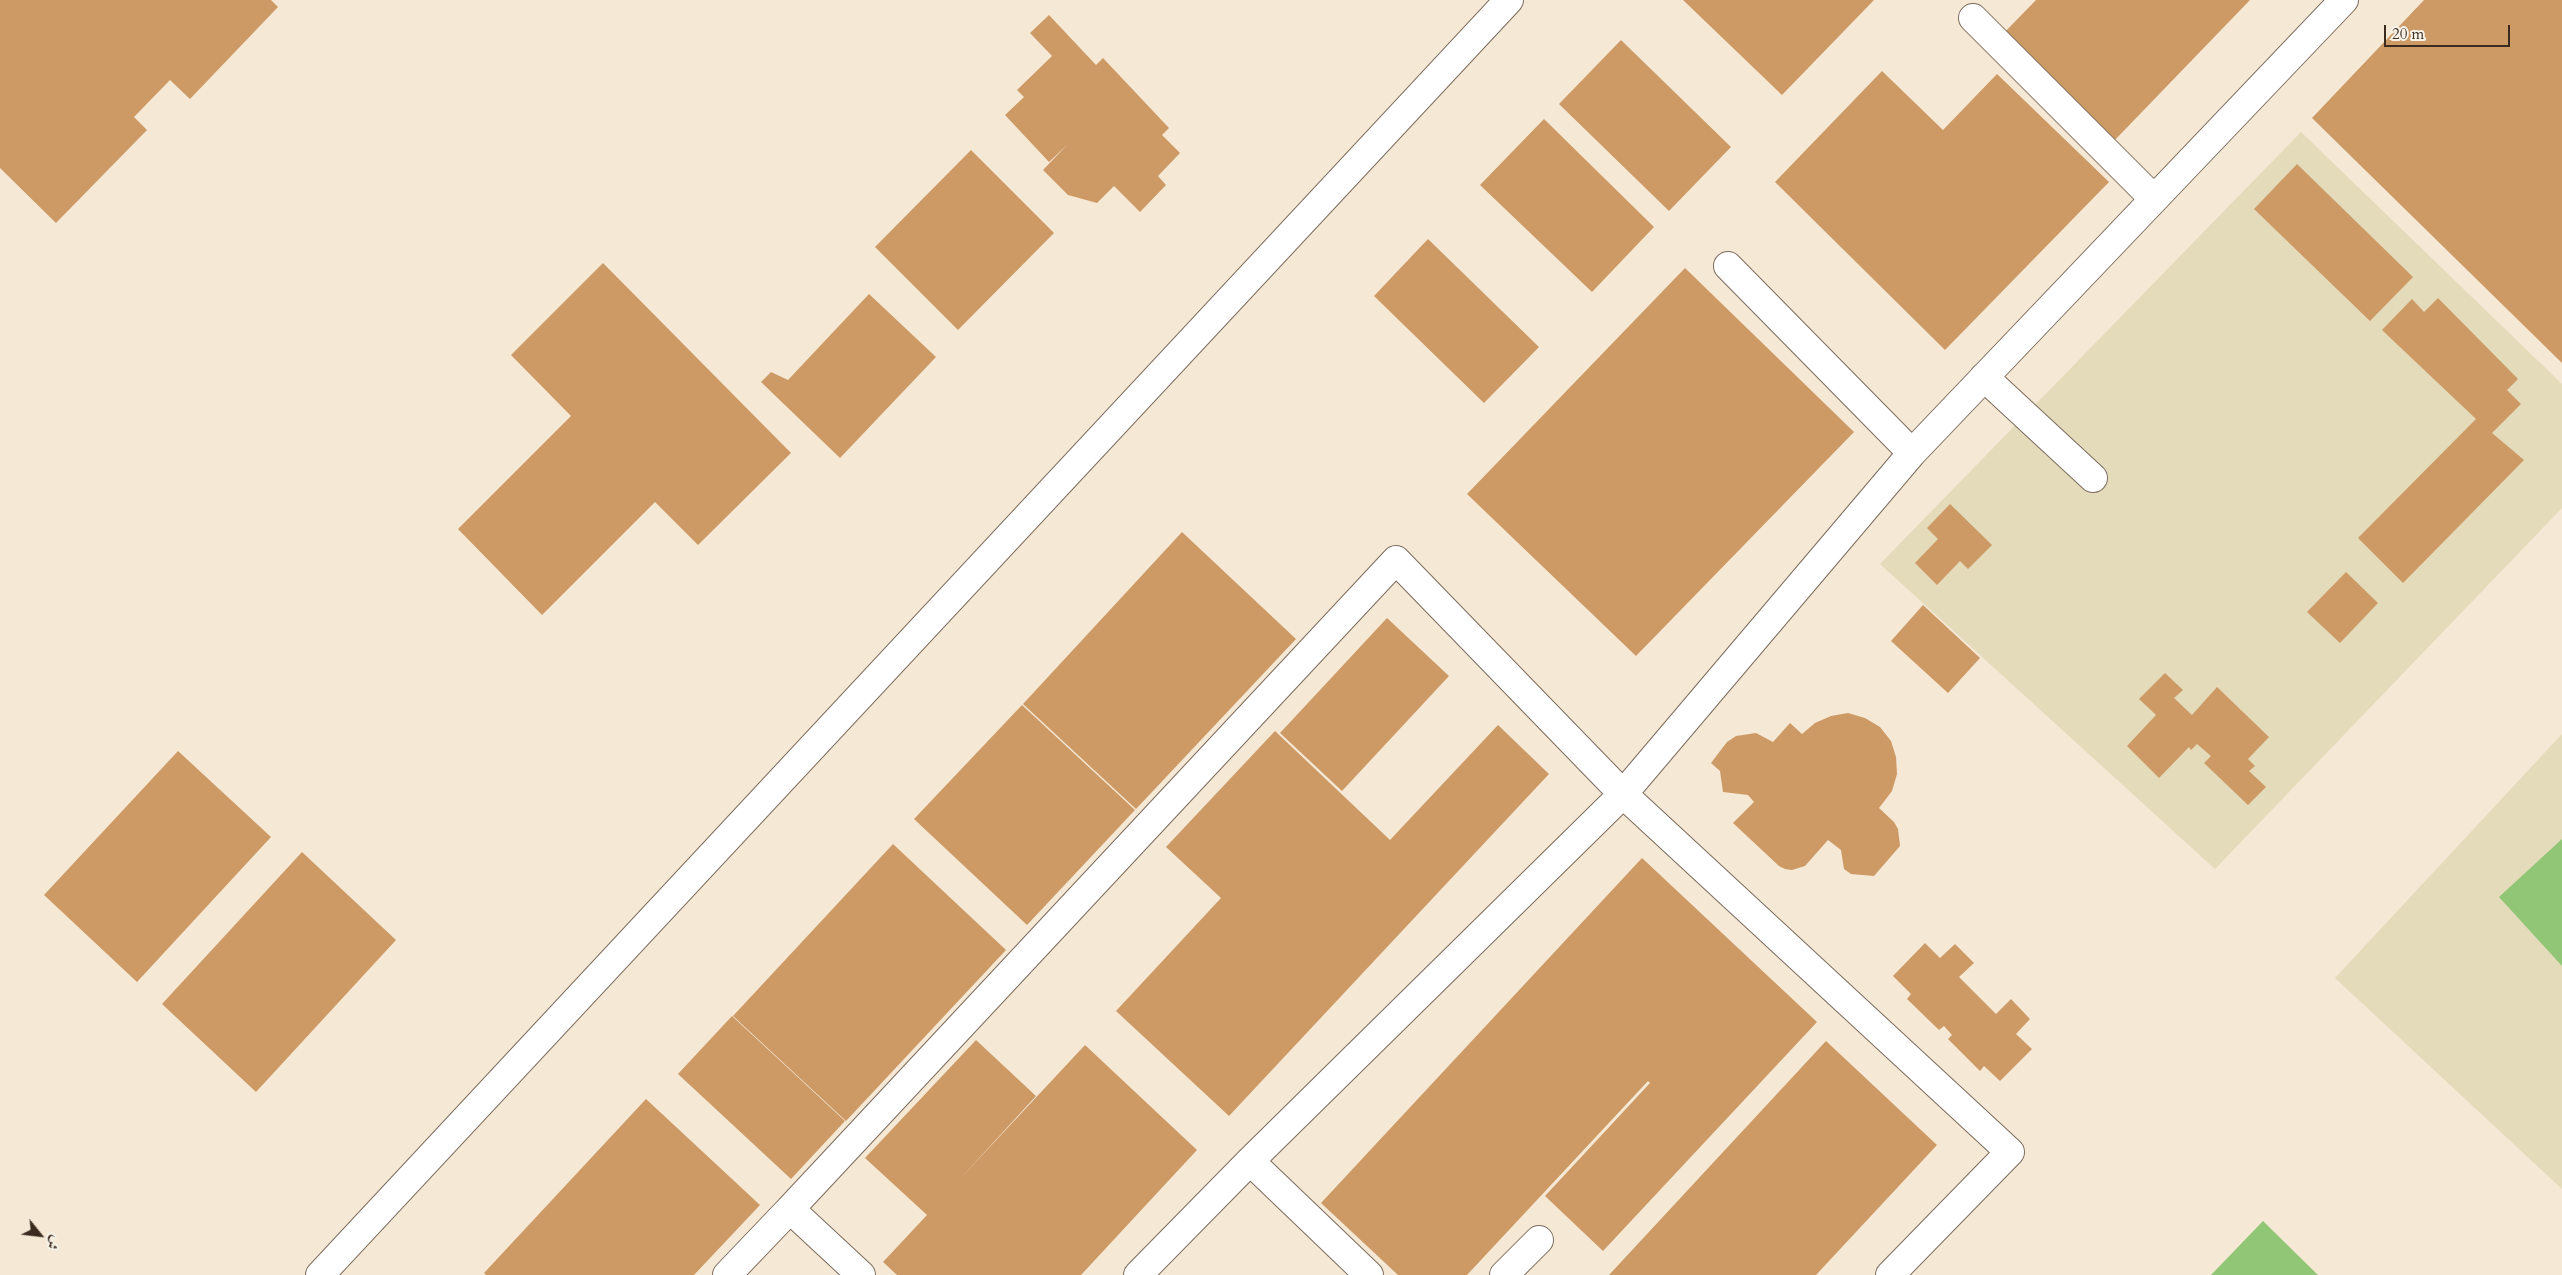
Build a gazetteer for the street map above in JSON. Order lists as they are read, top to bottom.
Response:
{
  "scale_bar": "20 m",
  "north": "bottom right"
}
